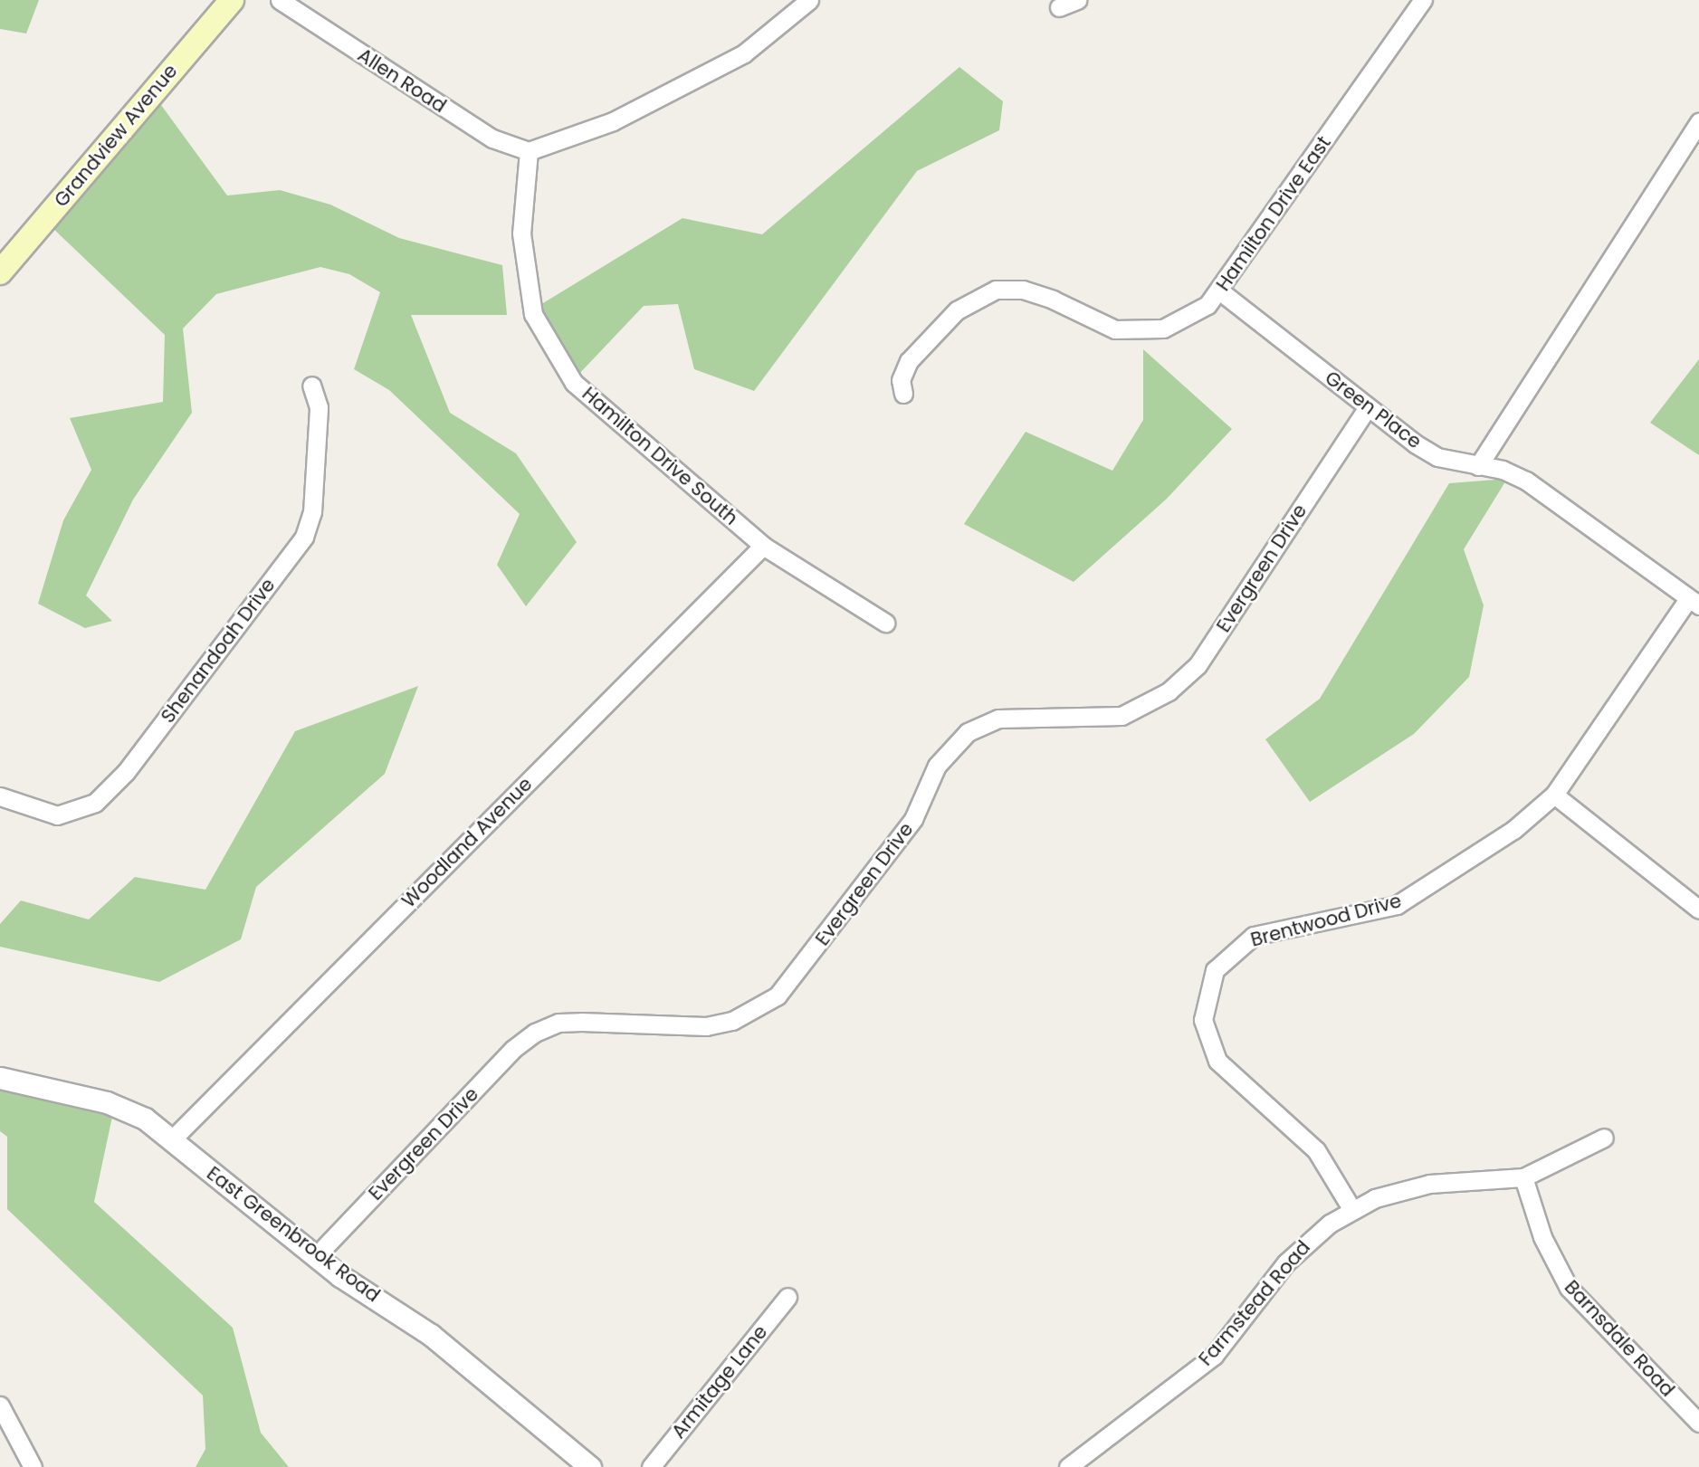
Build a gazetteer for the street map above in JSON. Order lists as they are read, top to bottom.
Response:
{
  "streets": {
    "main road": ["Grandview Avenue"],
    "street": [
      "Allen Road",
      "Hamilton Drive East",
      "Green Place",
      "Hamilton Drive South",
      "Evergreen Drive",
      "Shenandoah Drive",
      "Woodland Avenue",
      "Brentwood Drive",
      "East Greenbrook Road",
      "Farmstead Road",
      "Barnsdale Road",
      "Armitage Lane"
    ]
  },
  "crossings": [
    ["Allen Road", "Hamilton Drive South"],
    ["Hamilton Drive East", "Green Place"],
    ["Green Place", "Evergreen Drive"],
    ["Green Place", "Brentwood Drive"],
    ["Hamilton Drive South", "Woodland Avenue"],
    ["Evergreen Drive", "East Greenbrook Road"],
    ["Woodland Avenue", "East Greenbrook Road"],
    ["Brentwood Drive", "Farmstead Road"],
    ["Farmstead Road", "Barnsdale Road"]
  ]
}
